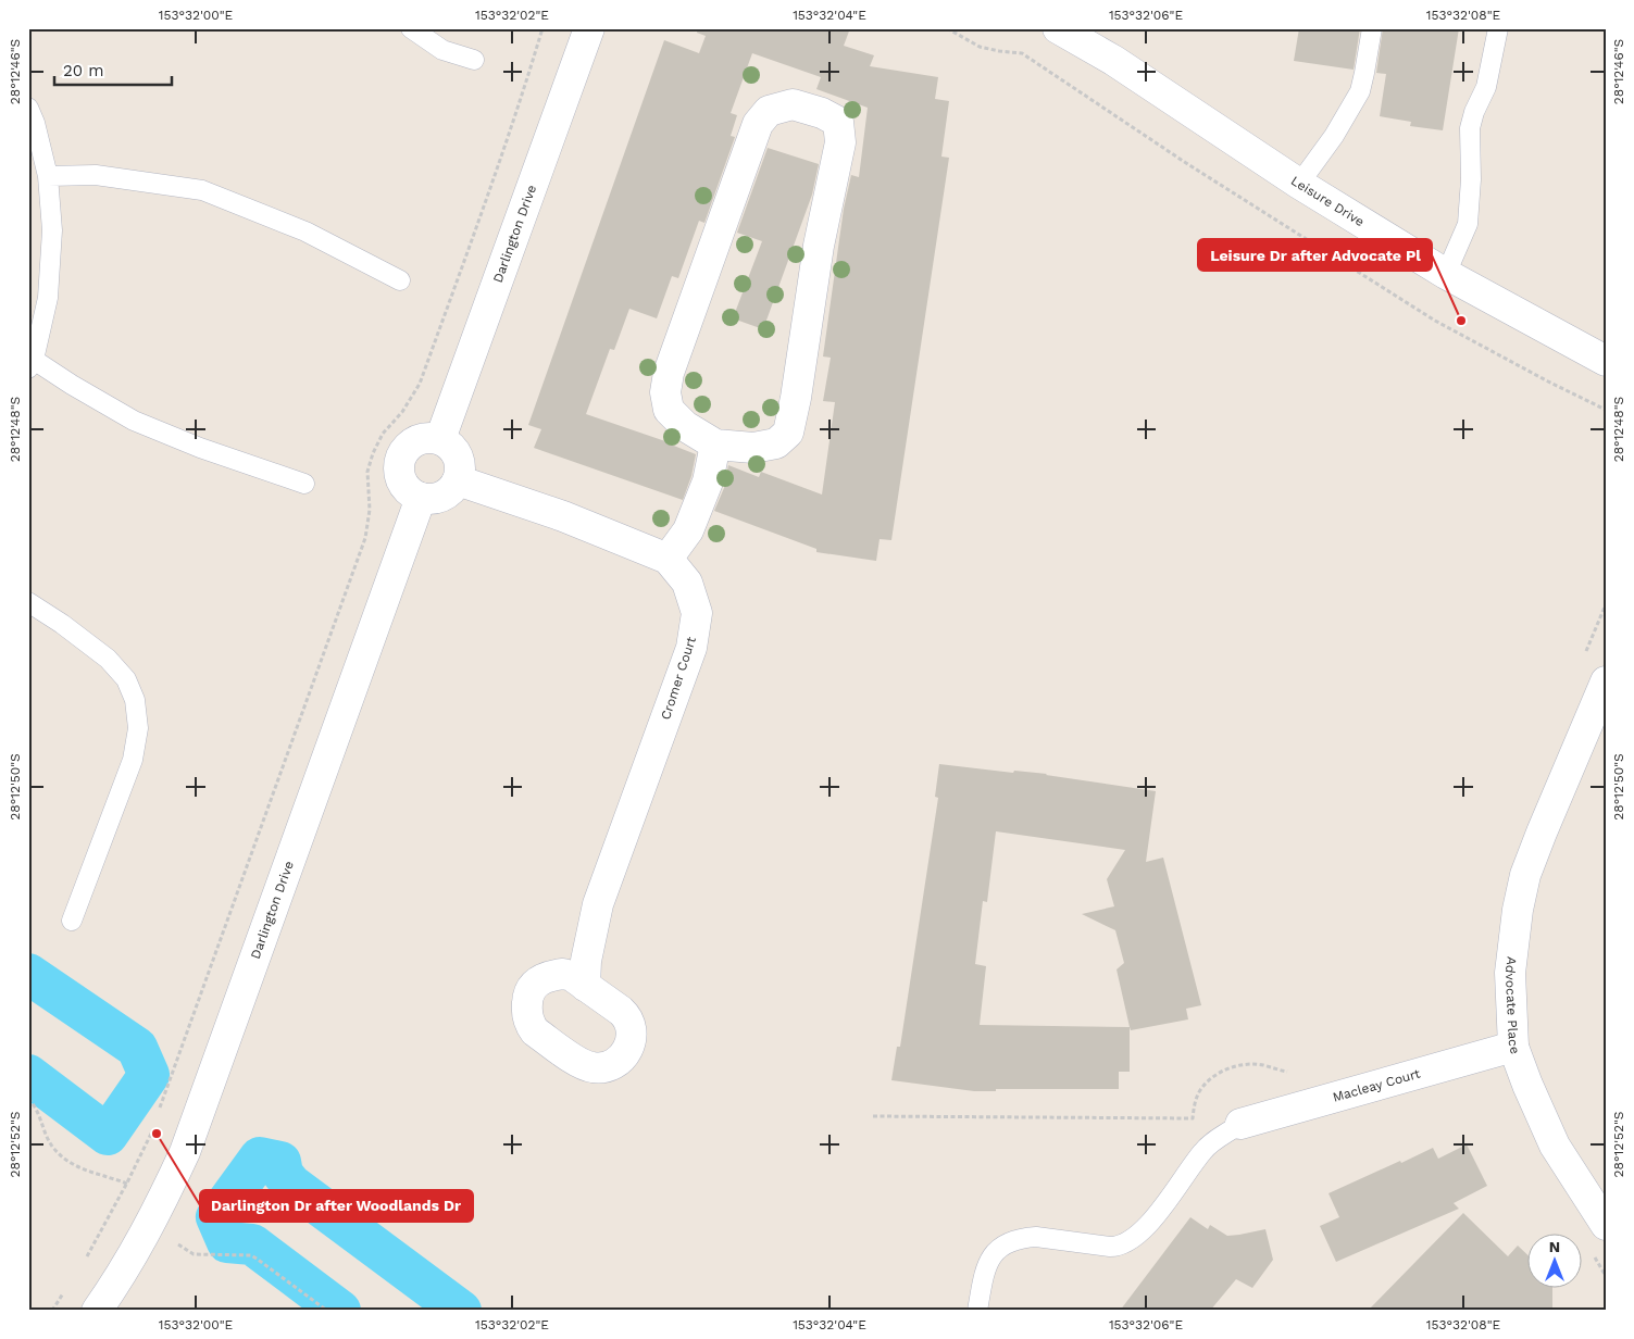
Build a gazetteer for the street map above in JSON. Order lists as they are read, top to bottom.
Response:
{
  "streets": {
    "street": [
      "Leisure Drive",
      "Darlington Drive",
      "Cromer Court",
      "Advocate Place",
      "Macleay Court"
    ]
  },
  "crossings": [
    ["Darlington Drive", "Cromer Court"],
    ["Advocate Place", "Macleay Court"]
  ],
  "places": ["Leisure Dr after Advocate Pl", "Darlington Dr after Woodlands Dr"],
  "scale_bar": "20 m",
  "north": "top",
  "coordinates": [
    "153°32'00\"E",
    "153°32'02\"E",
    "153°32'04\"E",
    "153°32'06\"E",
    "153°32'08\"E",
    "28°12'46\"S",
    "28°12'48\"S",
    "28°12'50\"S",
    "28°12'52\"S"
  ]
}
